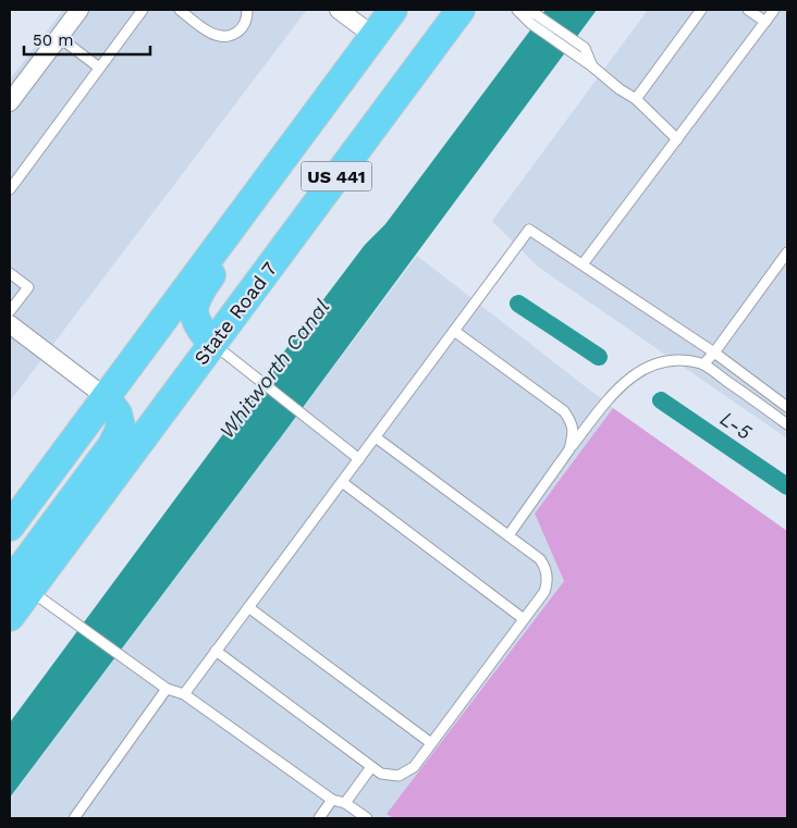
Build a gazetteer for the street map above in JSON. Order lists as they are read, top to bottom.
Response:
{
  "streets": {
    "main road": ["US 441", "State Road 7"]
  },
  "water": ["Whitworth Canal", "L-5"],
  "scale_bar": "50 m"
}
